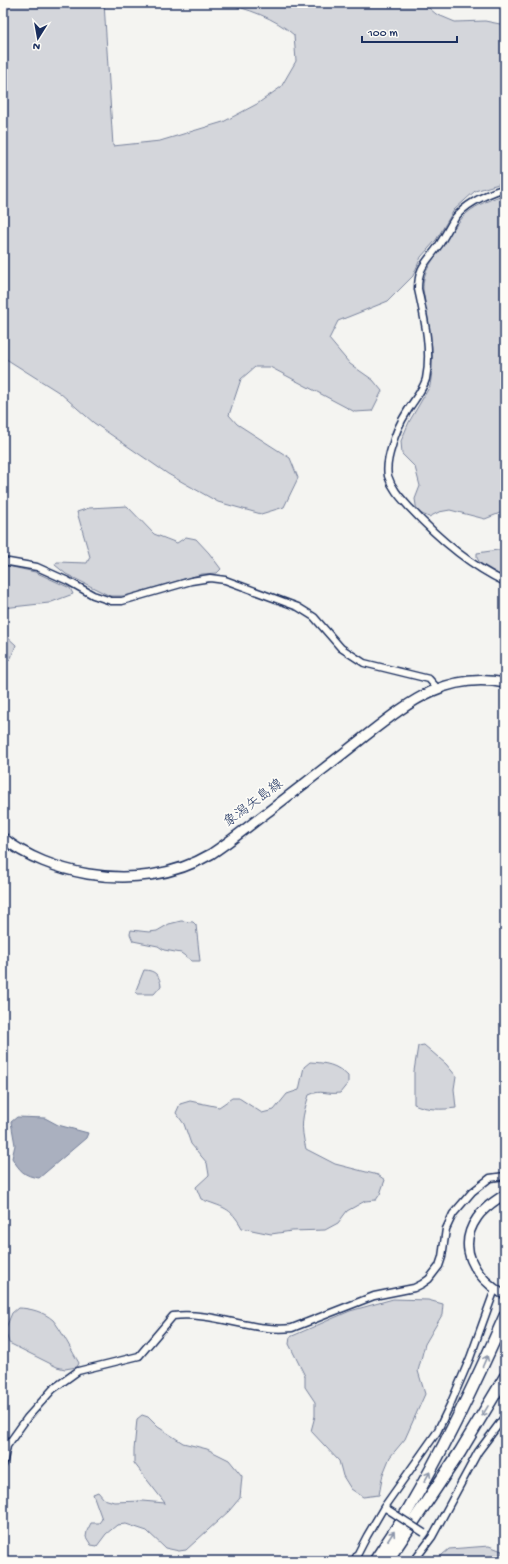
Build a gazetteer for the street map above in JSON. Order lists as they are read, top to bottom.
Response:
{
  "streets": {
    "main road": ["象潟矢島線"]
  },
  "scale_bar": "100 m",
  "north": "bottom"
}
